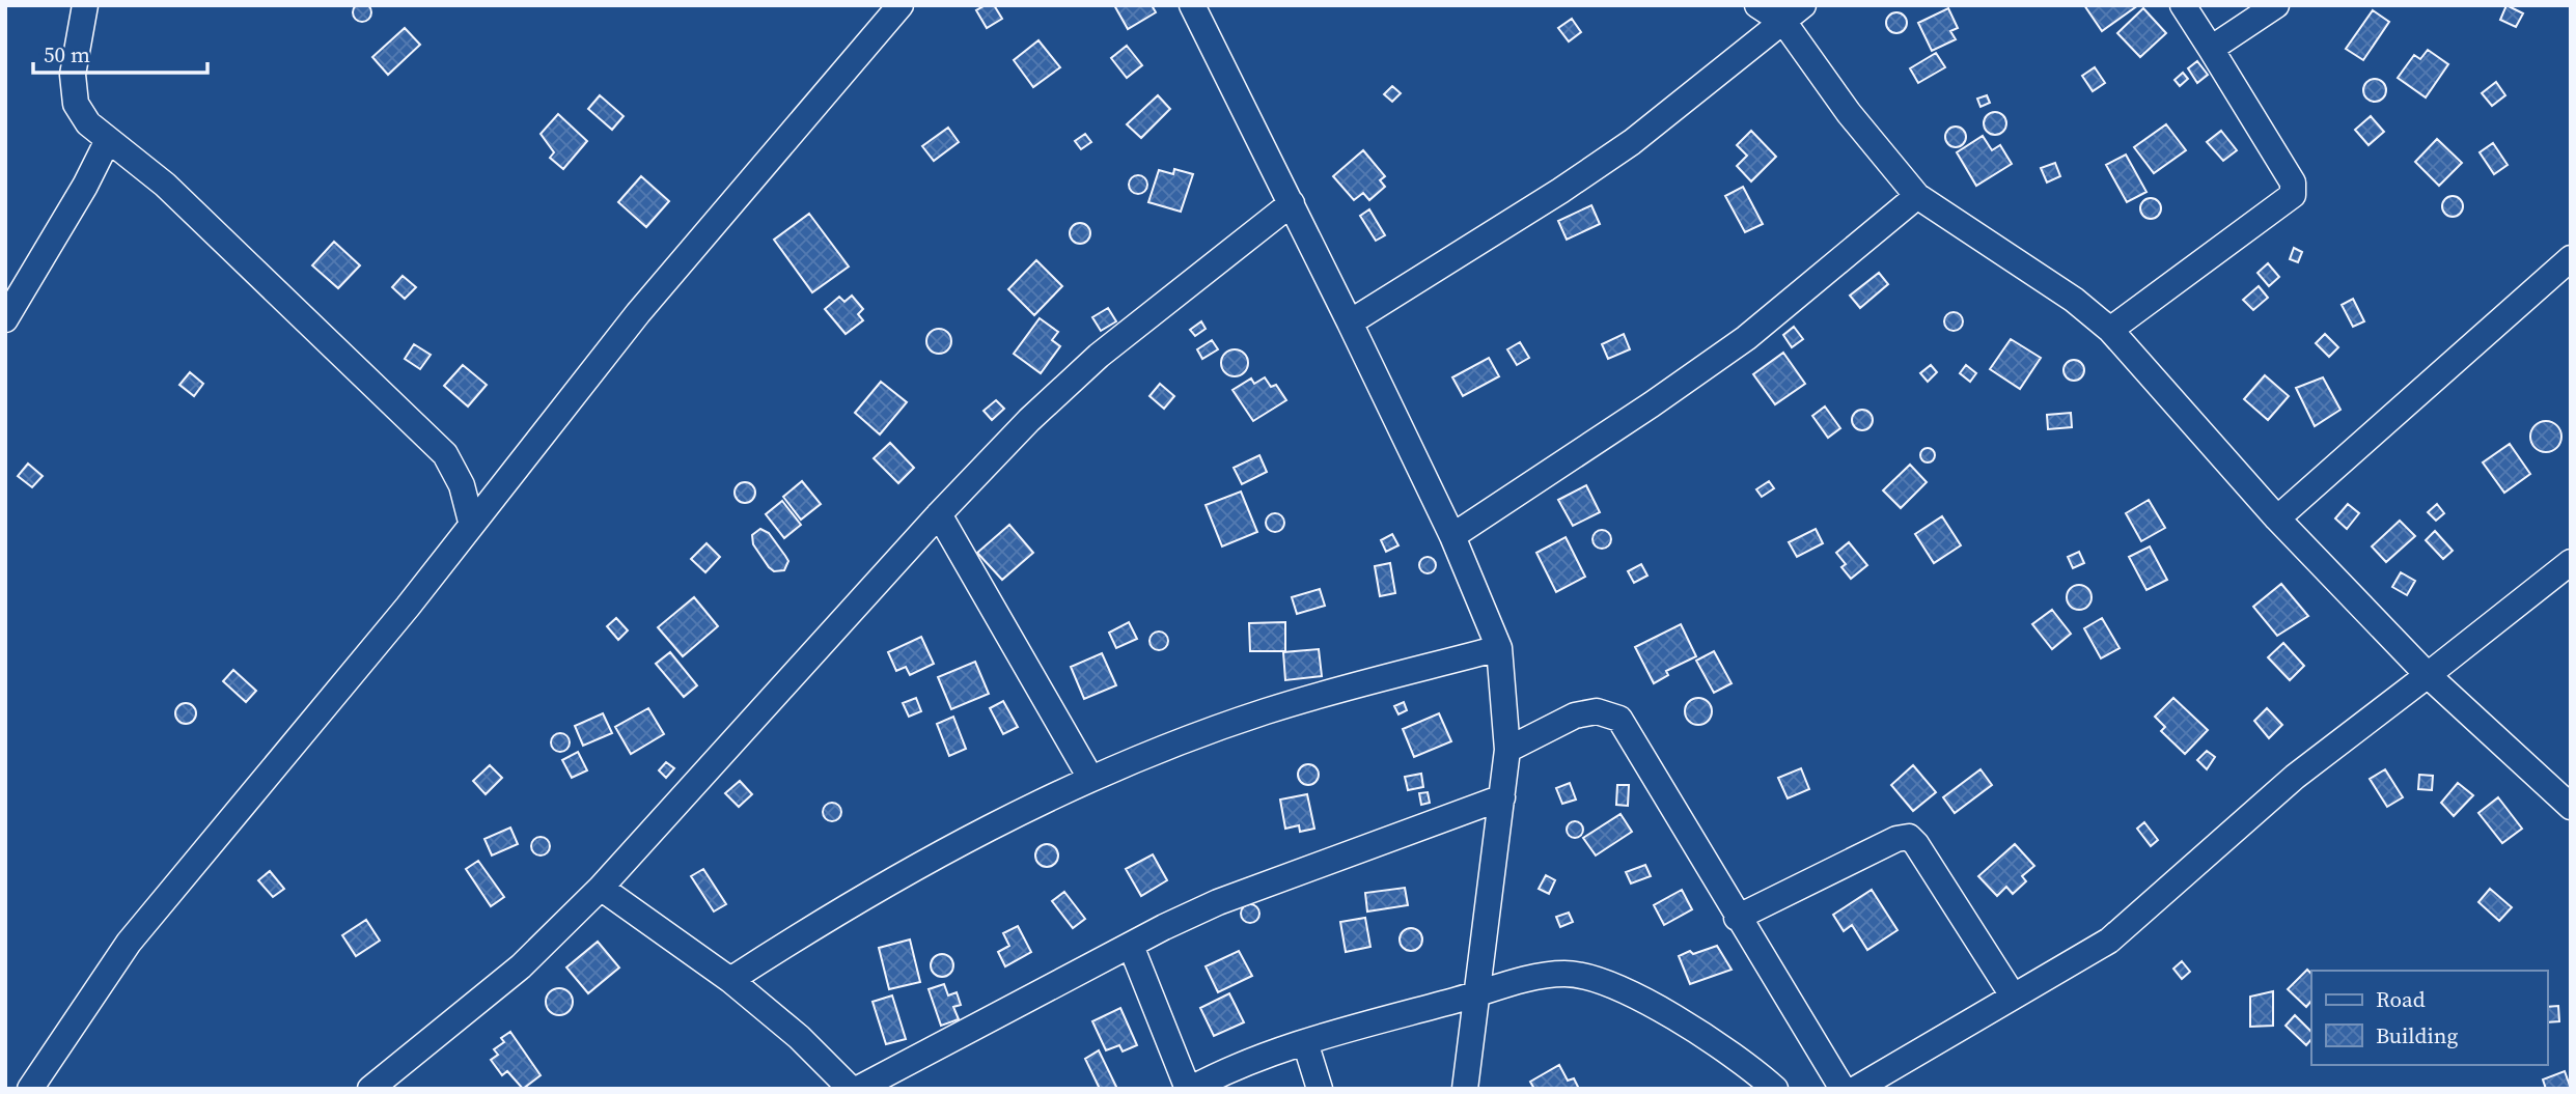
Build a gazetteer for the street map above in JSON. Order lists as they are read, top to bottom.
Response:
{
  "legend": ["Road", "Building"],
  "scale_bar": "50 m"
}
